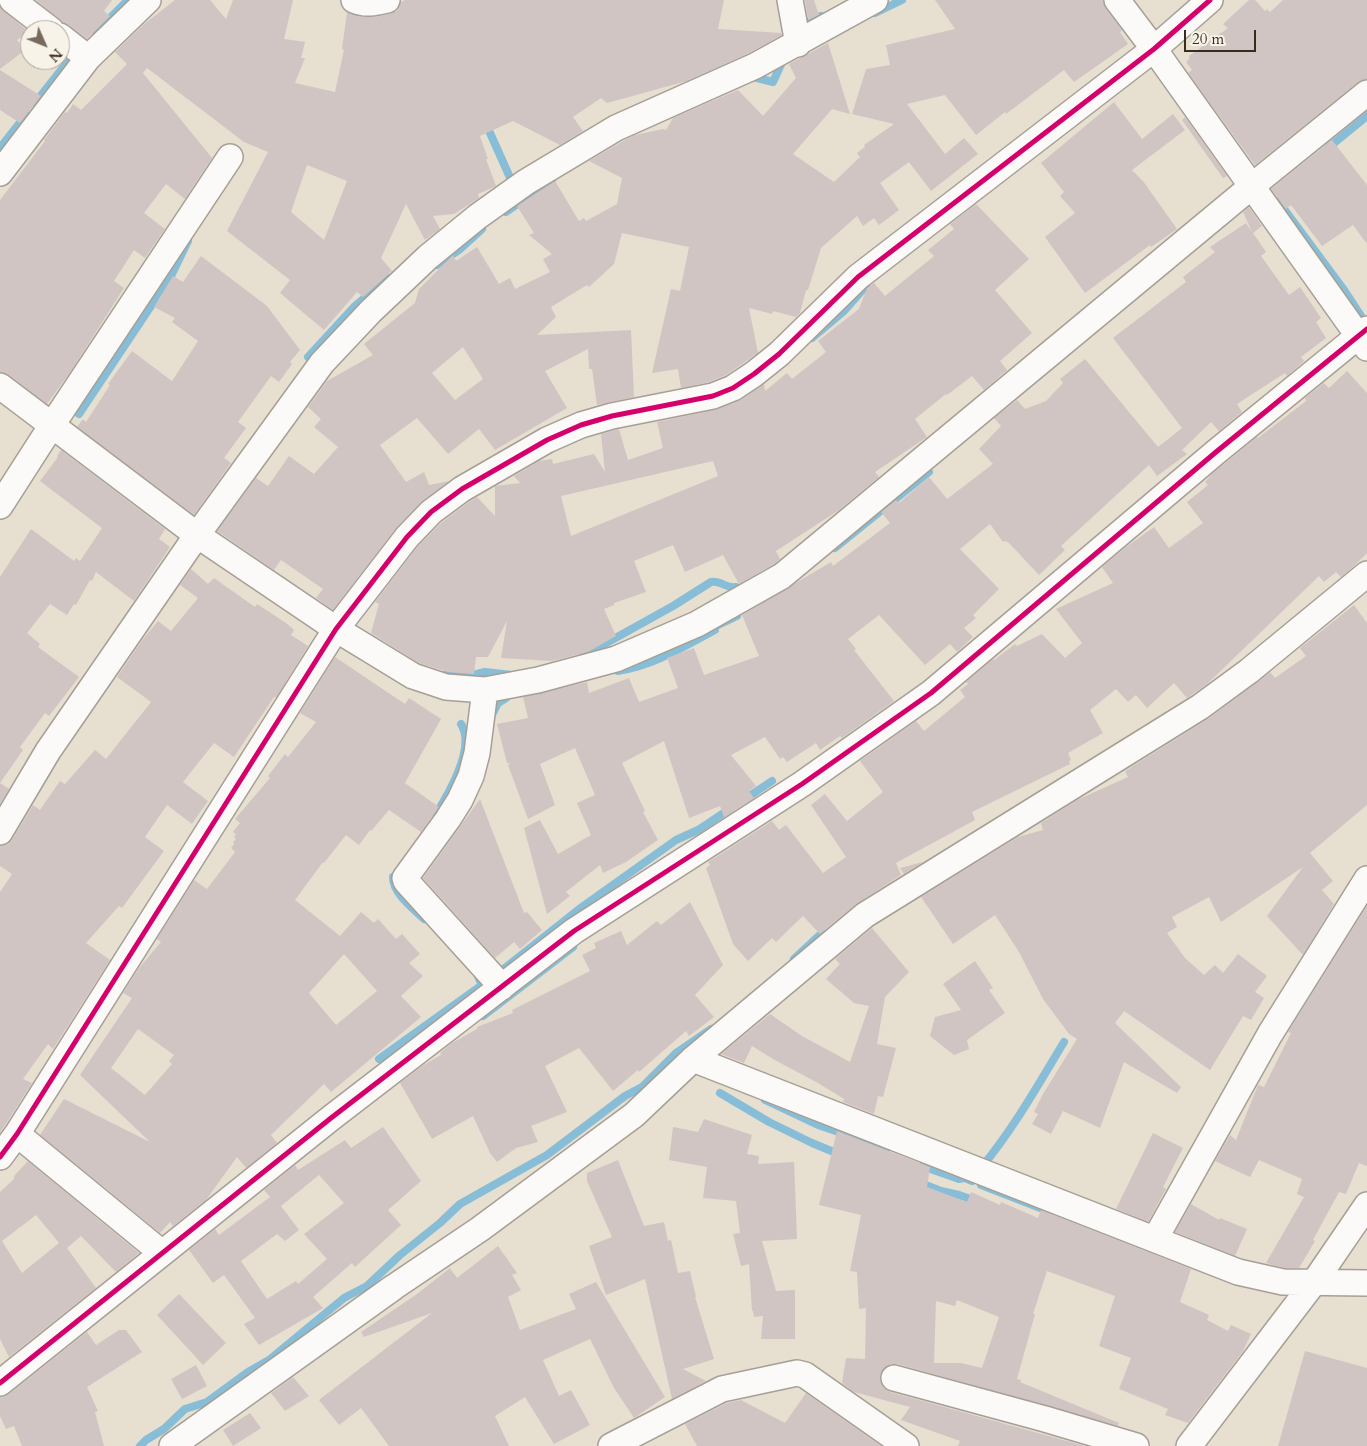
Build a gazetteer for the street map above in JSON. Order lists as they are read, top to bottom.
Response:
{
  "scale_bar": "20 m",
  "north": "bottom right"
}
